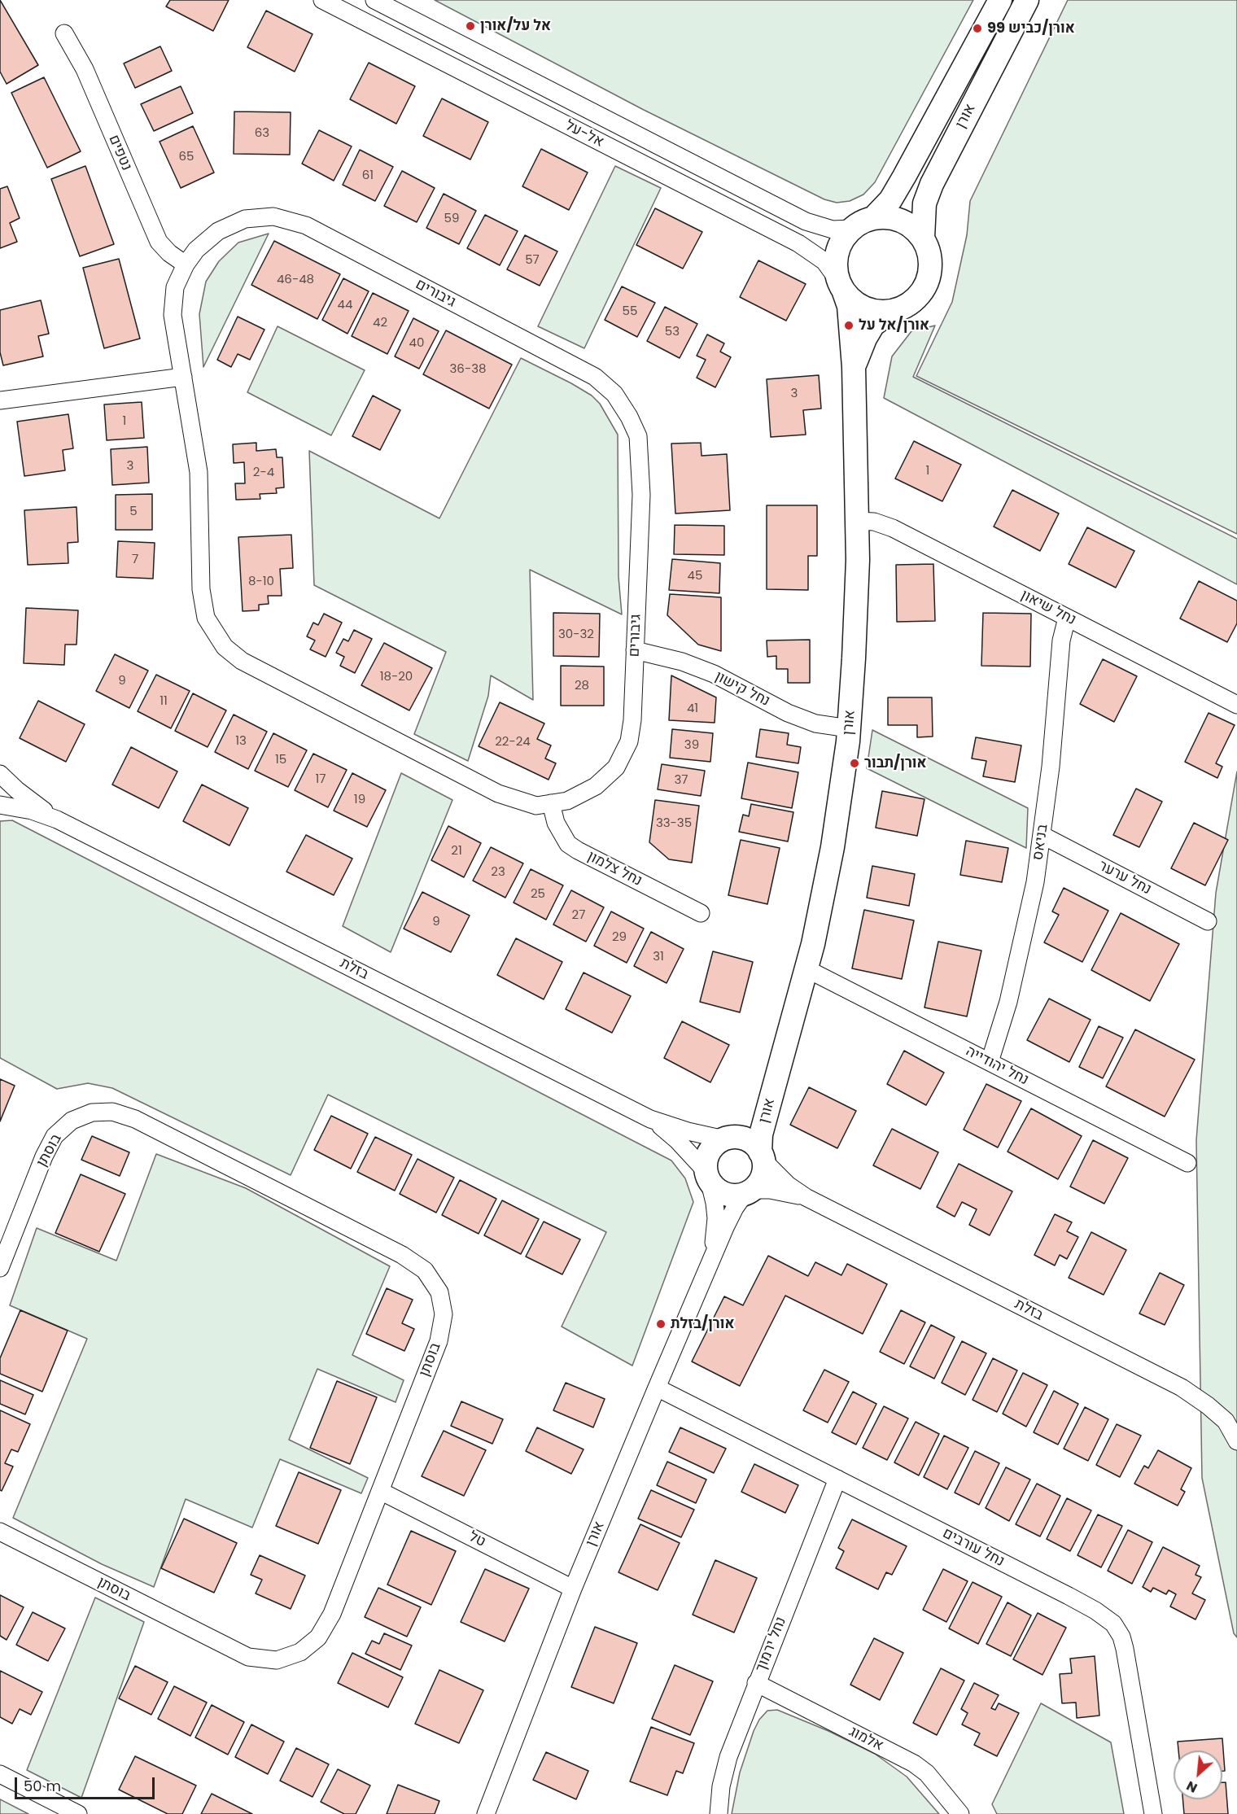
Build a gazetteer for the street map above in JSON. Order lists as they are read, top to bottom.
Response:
{
  "streets": {
    "street": [
      "אורן",
      "אל-על",
      "נטפים",
      "גיבורים",
      "נחל שיאון",
      "נחל קישון",
      "בניאס",
      "נחל צלמון",
      "נחל ערער",
      "בזלת",
      "נחל יהודייה",
      "בוסתן",
      "טל",
      "נחל עורבים",
      "נחל ירמוך",
      "אלמוג"
    ]
  },
  "crossings": [
    ["אורן", "אל-על"],
    ["אורן", "נחל שיאון"],
    ["אורן", "נחל קישון"],
    ["אורן", "בזלת"],
    ["אורן", "נחל יהודייה"],
    ["אורן", "טל"],
    ["אורן", "נחל עורבים"],
    ["נטפים", "גיבורים"],
    ["גיבורים", "נחל קישון"],
    ["גיבורים", "נחל צלמון"],
    ["נחל שיאון", "בניאס"],
    ["בניאס", "נחל ערער"],
    ["בניאס", "נחל יהודייה"],
    ["בוסתן", "טל"],
    ["נחל עורבים", "נחל ירמוך"],
    ["נחל ירמוך", "אלמוג"]
  ],
  "places": [
    "אל על/אורן",
    "אורן/כביש 99",
    "אורן/אל על",
    "אורן/תבור",
    "אורן/בזלת"
  ],
  "house_numbers": [
    "63",
    "65",
    "61",
    "59",
    "57",
    "46-48",
    "44",
    "55",
    "42",
    "53",
    "40",
    "36-38",
    "3",
    "1",
    "3",
    "1",
    "2-4",
    "5",
    "7",
    "45",
    "8-10",
    "30-32",
    "18-20",
    "9",
    "28",
    "11",
    "41",
    "13",
    "22-24",
    "39",
    "15",
    "17",
    "37",
    "19",
    "33-35",
    "21",
    "23",
    "25",
    "27",
    "9",
    "29",
    "31"
  ],
  "scale_bar": "50 m",
  "north": "bottom left"
}
